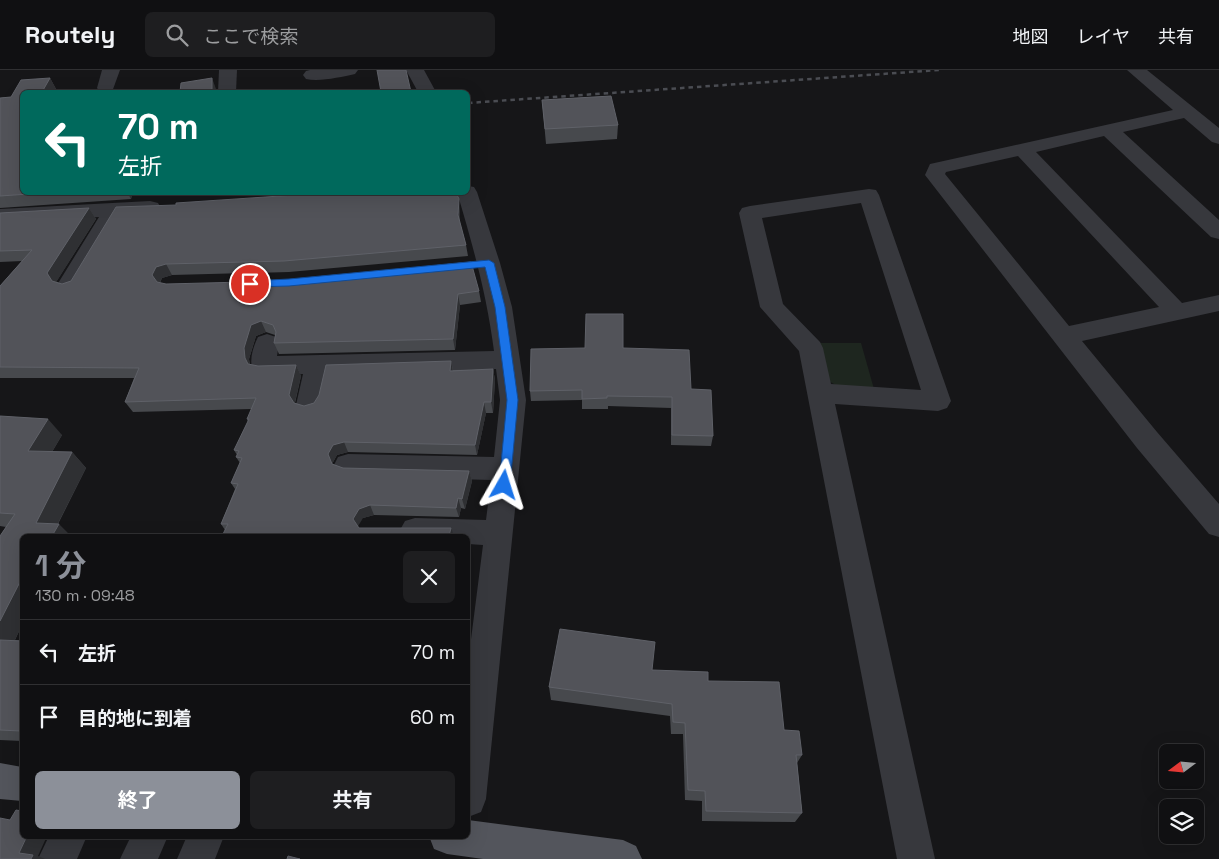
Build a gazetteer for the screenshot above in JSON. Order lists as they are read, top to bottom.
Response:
{
  "north": "left",
  "page": {
    "header": "Routely",
    "search": "ここで検索",
    "nav": ["地図", "レイヤ", "共有"],
    "turn": ["70 m", "左折"],
    "heading": ["1 分", "130 m · 09:48"],
    "list": [
      {
        "name": "左折",
        "value": "70 m"
      },
      {
        "name": "目的地に到着",
        "value": "60 m"
      }
    ],
    "buttons": ["終了", "共有"]
  }
}
